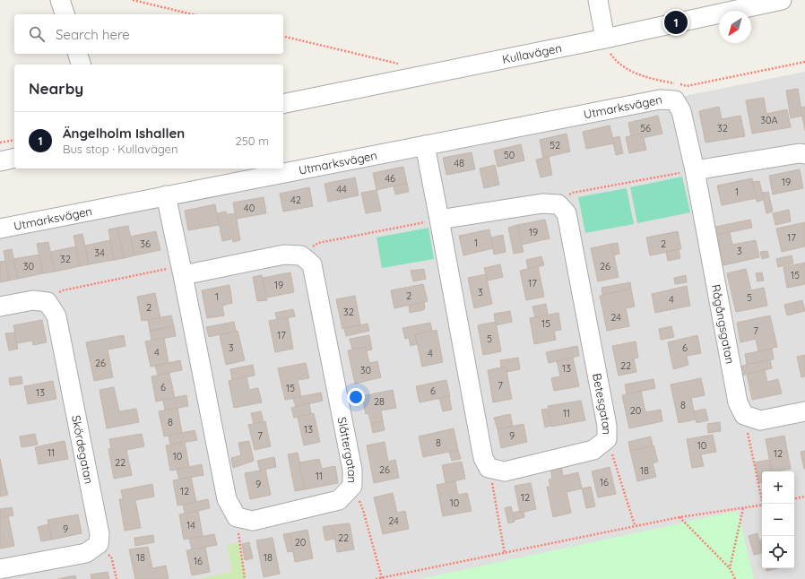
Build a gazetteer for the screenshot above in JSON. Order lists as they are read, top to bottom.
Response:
{
  "streets": {
    "street": [
      "Kullavägen",
      "Utmarksvägen",
      "Rågångsgatan",
      "Betesgatan",
      "Skördegatan",
      "Slåttergatan"
    ]
  },
  "crossings": [
    ["Utmarksvägen", "Rågångsgatan"]
  ],
  "house_numbers": [
    "30A",
    "56",
    "32",
    "52",
    "50",
    "48",
    "46",
    "19",
    "44",
    "1",
    "42",
    "40",
    "19",
    "17",
    "1",
    "36",
    "2",
    "3",
    "34",
    "32",
    "30",
    "26",
    "15",
    "17",
    "19",
    "3",
    "2",
    "1",
    "5",
    "4",
    "2",
    "32",
    "24",
    "15",
    "7",
    "17",
    "5",
    "3",
    "6",
    "4",
    "4",
    "26",
    "22",
    "13",
    "30",
    "7",
    "6",
    "15",
    "6",
    "13",
    "28",
    "8",
    "20",
    "11",
    "8",
    "13",
    "7",
    "9",
    "8",
    "10",
    "11",
    "12",
    "10",
    "22",
    "26",
    "18",
    "11",
    "16",
    "9",
    "12",
    "12",
    "10",
    "24",
    "14",
    "9",
    "22",
    "20",
    "18",
    "18",
    "16"
  ],
  "north": "bottom left",
  "page": {
    "pins": "1",
    "search": "Search here",
    "heading": "Nearby",
    "list": [
      {
        "mark": "1",
        "name": "Ängelholm Ishallen",
        "note": "Bus stop · Kullavägen",
        "value": "250 m"
      }
    ],
    "map_buttons": ["+", "−"]
  }
}
